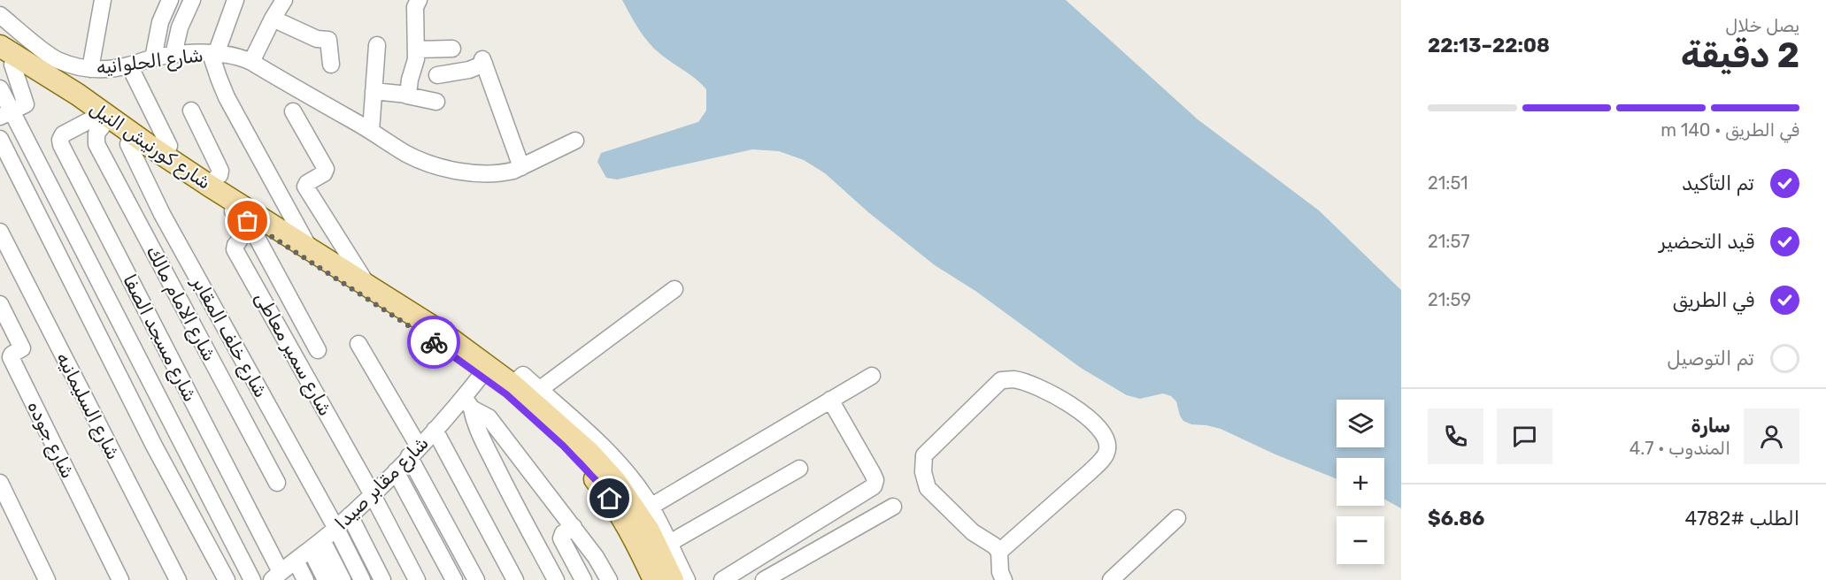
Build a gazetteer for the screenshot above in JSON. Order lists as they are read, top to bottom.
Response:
{
  "streets": {
    "main road": ["شارع كورنيش النيل"],
    "street": [
      "شارع الحلوانيه",
      "شارع الامام مالك",
      "شارع خلف المقابر",
      "شارع مسجد الصفا",
      "شارع سمير معاطى",
      "شارع السليمانيه",
      "شارع جوده",
      "شارع مقابر صيدا"
    ]
  },
  "crossings": [
    ["شارع كورنيش النيل", "شارع الامام مالك"],
    ["شارع كورنيش النيل", "شارع خلف المقابر"],
    ["شارع كورنيش النيل", "شارع مسجد الصفا"],
    ["شارع كورنيش النيل", "شارع سمير معاطى"],
    ["شارع كورنيش النيل", "شارع مقابر صيدا"],
    ["شارع الامام مالك", "شارع مسجد الصفا"],
    ["شارع خلف المقابر", "شارع مقابر صيدا"],
    ["شارع مسجد الصفا", "شارع مقابر صيدا"],
    ["شارع سمير معاطى", "شارع مقابر صيدا"]
  ],
  "page": {
    "heading": ["2 دقيقة", "يصل خلال", "22:08–22:13"],
    "panel": [
      "سارة",
      "المندوب · 4.7",
      "الطلب #4782",
      "$6.86"
    ],
    "bar": "في الطريق · 140 m",
    "list": [
      ["تم التأكيد", "21:51"],
      ["قيد التحضير", "21:57"],
      ["في الطريق", "21:59"],
      "تم التوصيل"
    ],
    "map_buttons": ["+", "−"]
  }
}
